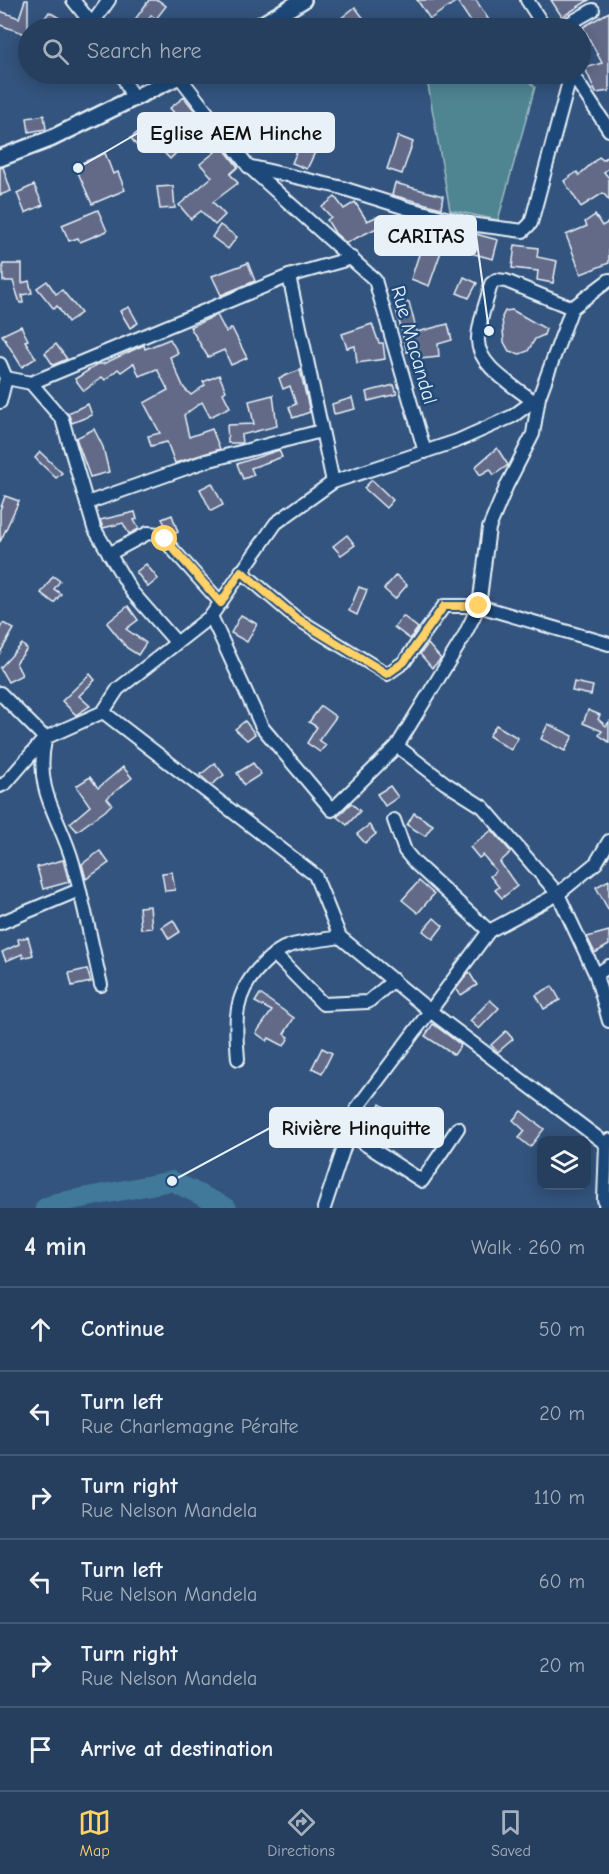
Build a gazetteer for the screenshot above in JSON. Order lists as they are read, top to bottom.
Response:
{
  "streets": {
    "street": ["Rue Macandal"]
  },
  "places": ["Eglise AEM Hinche", "CARITAS", "Rivière Hinquitte"],
  "page": {
    "search": "Search here",
    "heading": ["4 min", "Walk · 260 m"],
    "list": [
      ["Continue", "50 m"],
      ["Turn left", "Rue Charlemagne Péralte", "20 m"],
      ["Turn right", "Rue Nelson Mandela", "110 m"],
      ["Turn left", "Rue Nelson Mandela", "60 m"],
      ["Turn right", "Rue Nelson Mandela", "20 m"],
      "Arrive at destination"
    ],
    "nav": ["Map", "Directions", "Saved"]
  }
}
